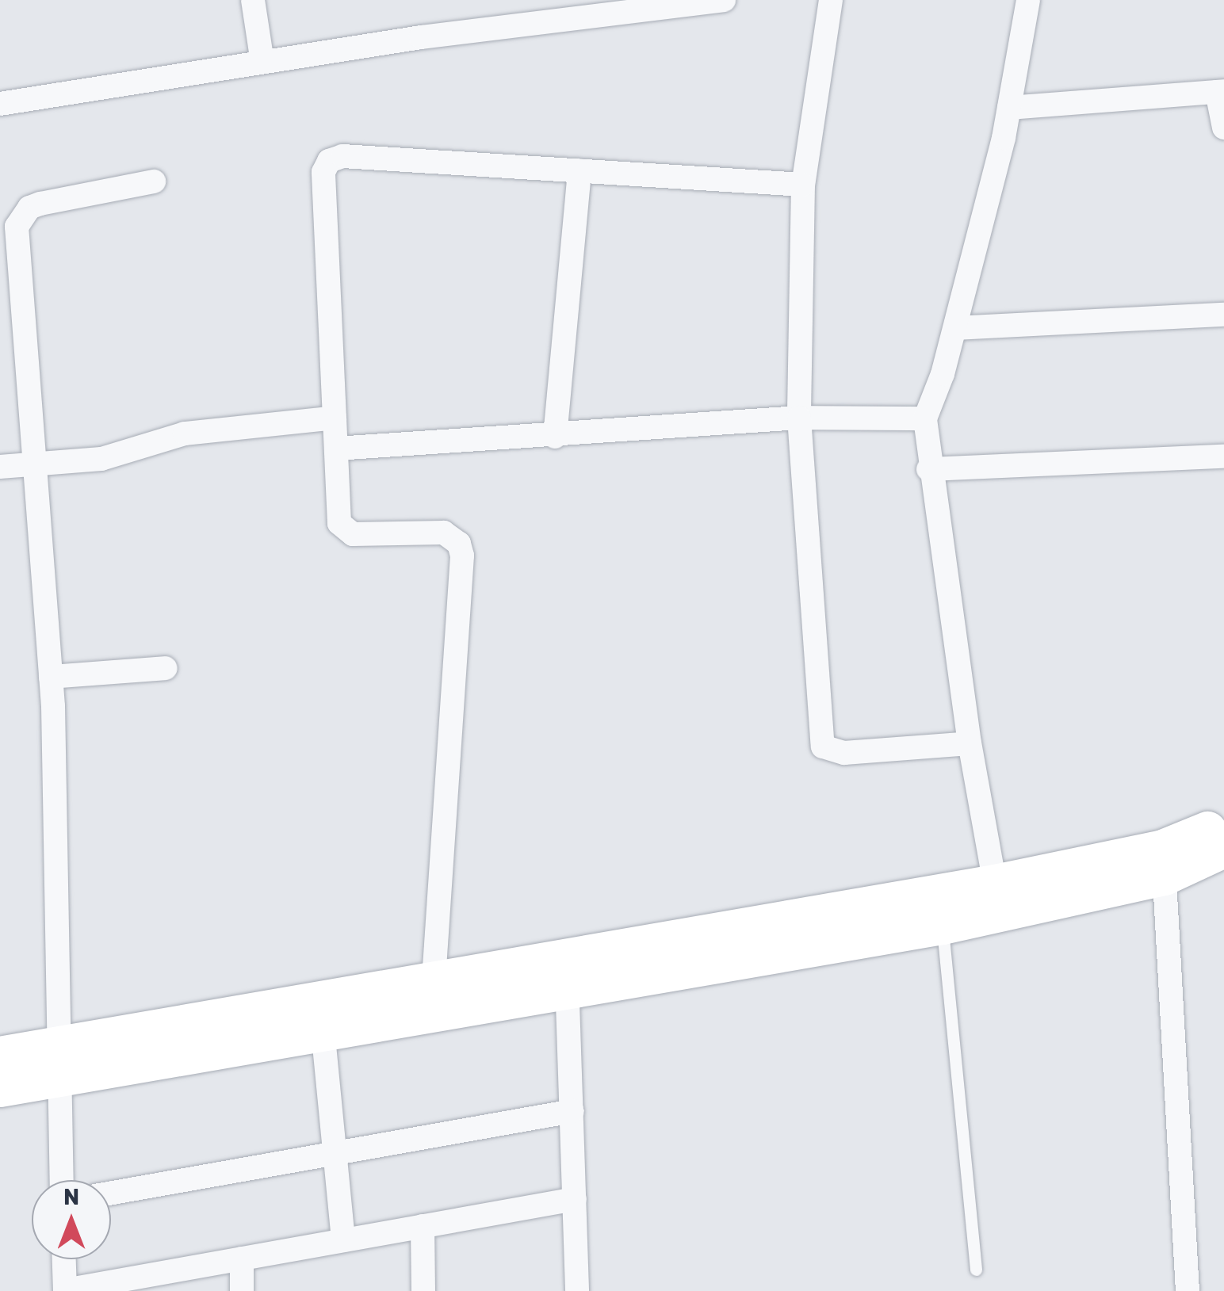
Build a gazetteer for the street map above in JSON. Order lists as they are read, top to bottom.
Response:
{
  "north": "top"
}
